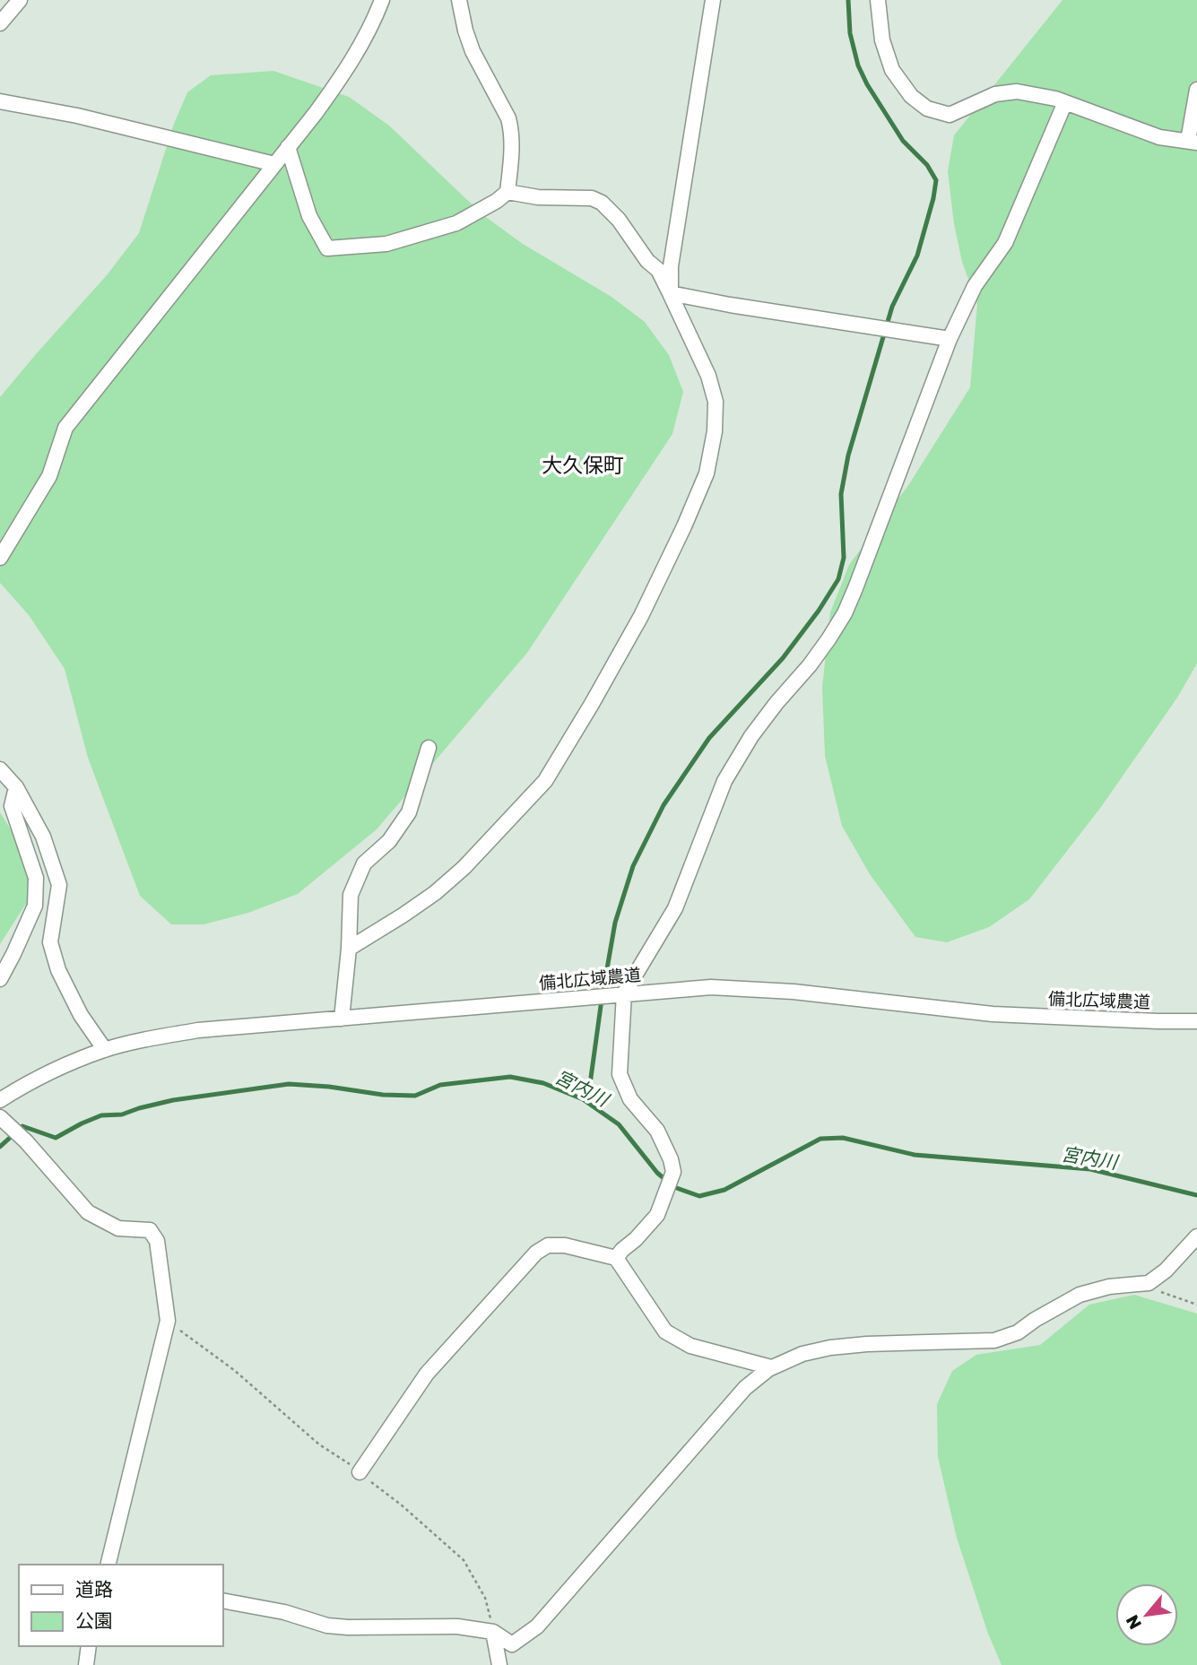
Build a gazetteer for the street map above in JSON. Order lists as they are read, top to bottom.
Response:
{
  "streets": {
    "street": ["備北広域農道"]
  },
  "districts": ["大久保町"],
  "water": ["宮内川"],
  "legend": ["道路", "公園"],
  "north": "bottom left"
}
